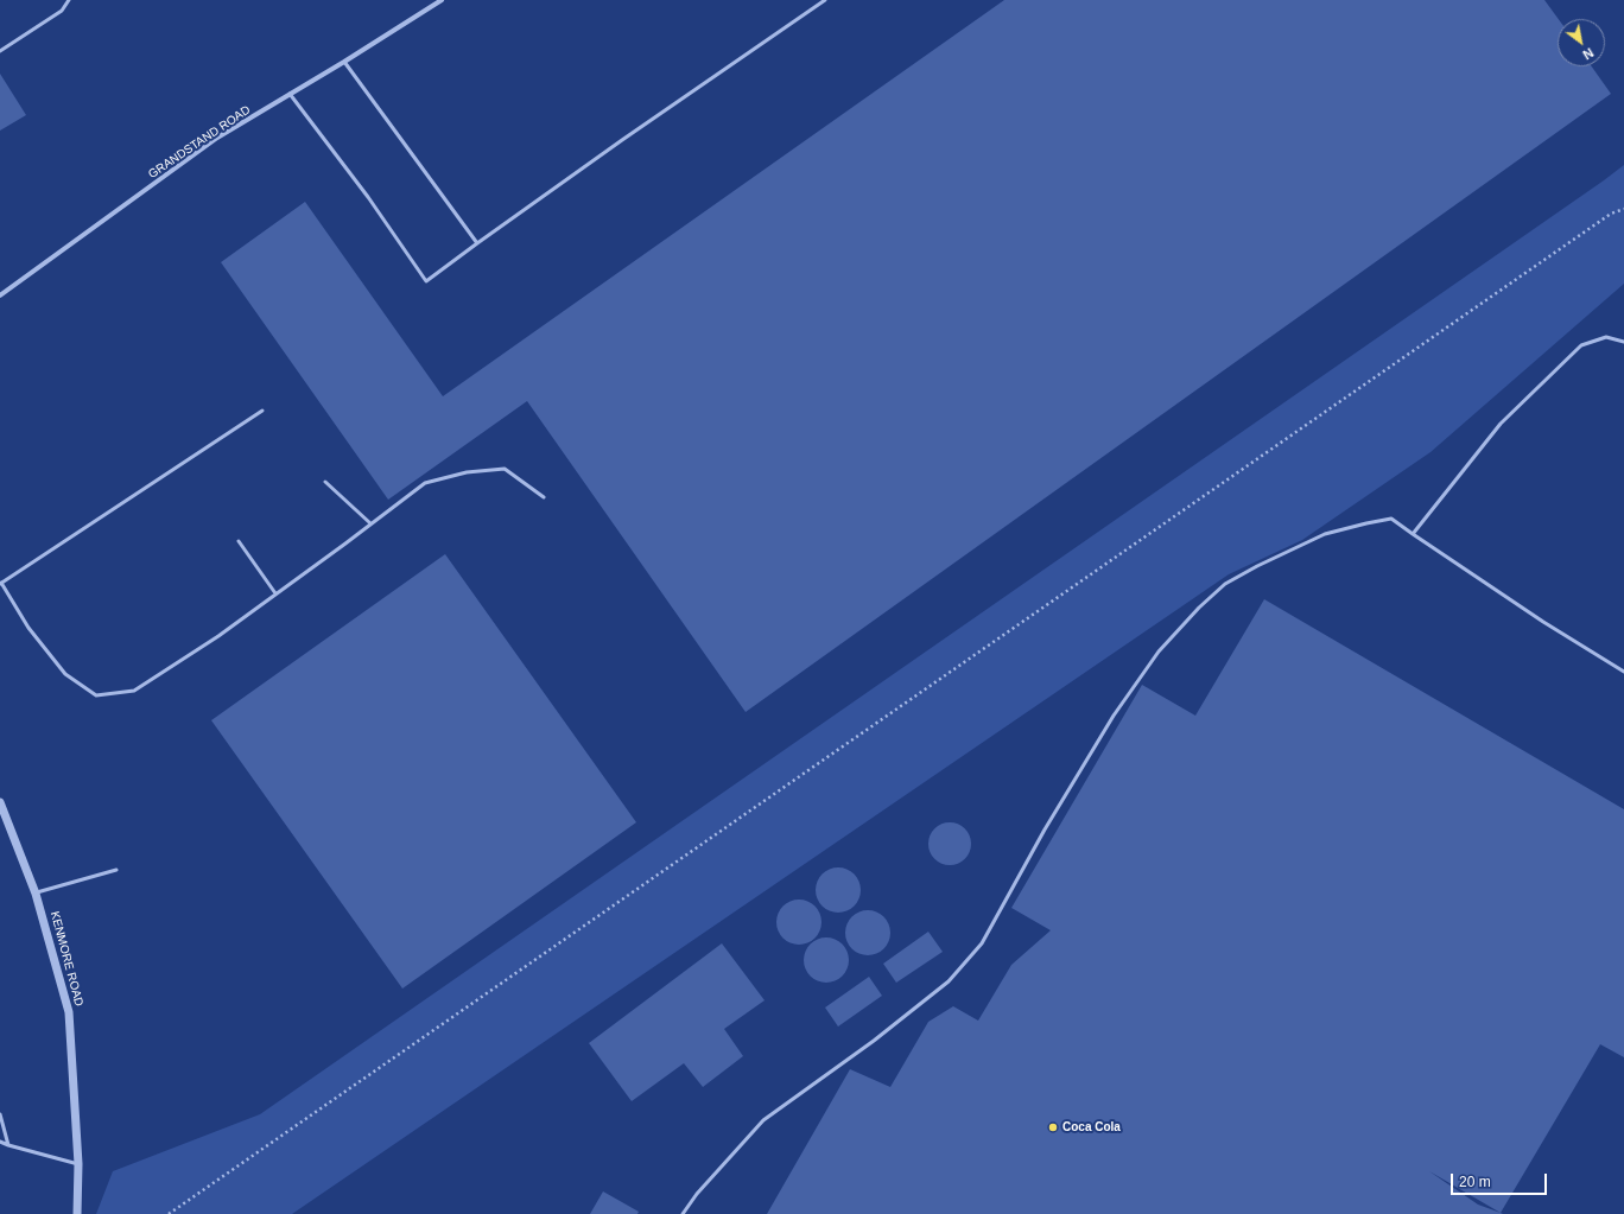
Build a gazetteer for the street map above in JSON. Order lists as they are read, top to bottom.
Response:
{
  "streets": {
    "street": ["GRANDSTAND ROAD", "KENMORE ROAD"]
  },
  "places": ["Coca Cola"],
  "scale_bar": "20 m",
  "north": "bottom right"
}
